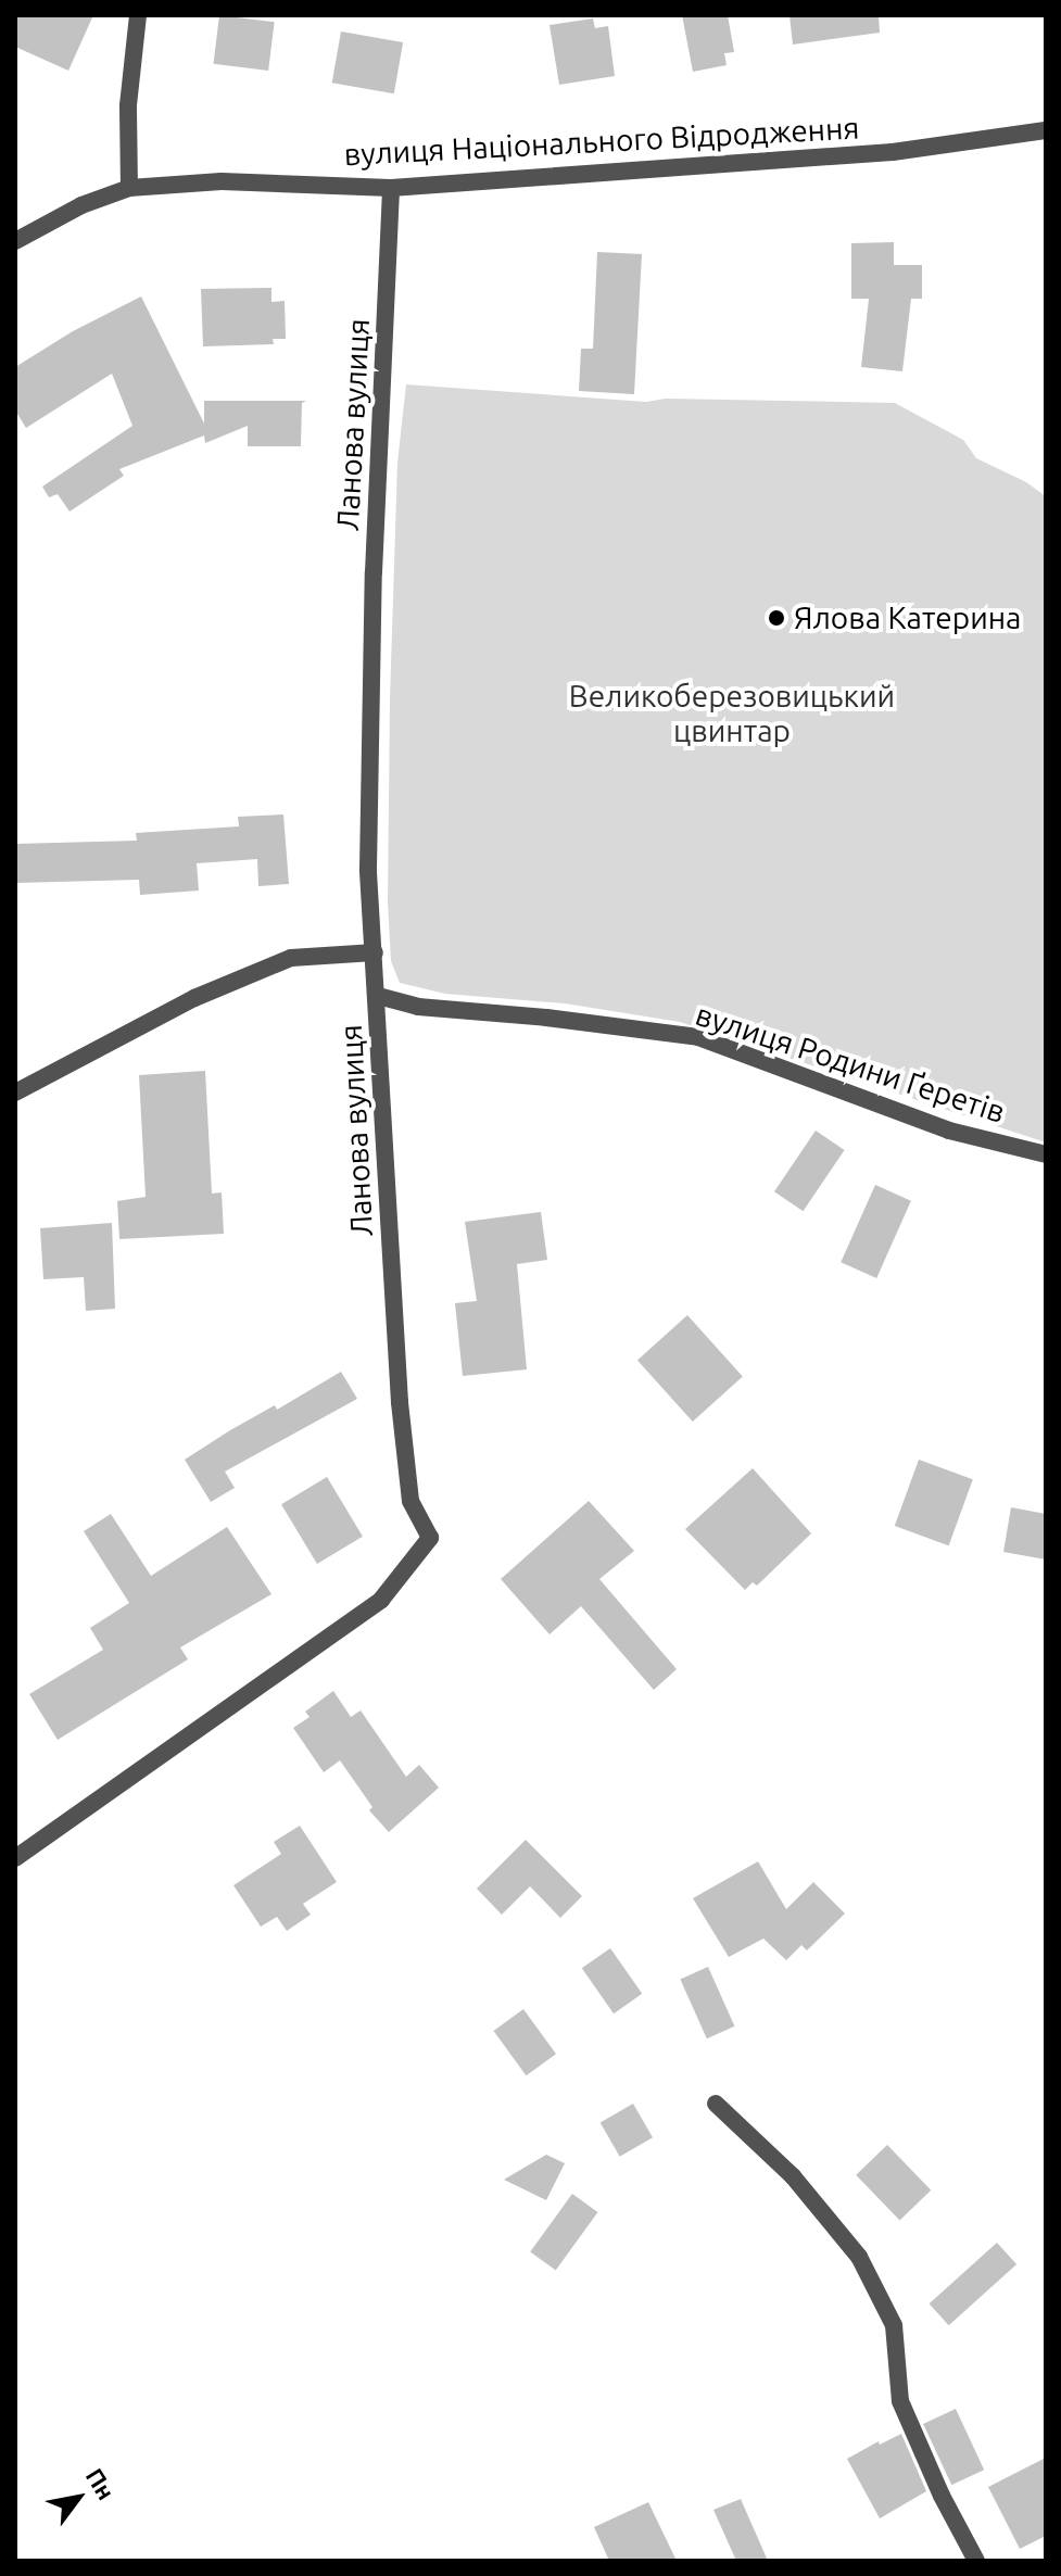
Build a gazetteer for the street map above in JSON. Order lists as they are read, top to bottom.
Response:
{
  "streets": {
    "street": ["вулиця Національного Відродження", "Ланова вулиця", "вулиця Родини Ґеретів"]
  },
  "crossings": [
    ["вулиця Національного Відродження", "Ланова вулиця"],
    ["Ланова вулиця", "вулиця Родини Ґеретів"]
  ],
  "parks": ["Великоберезовицький цвинтар"],
  "places": ["Ялова Катерина"],
  "north": "top right"
}
